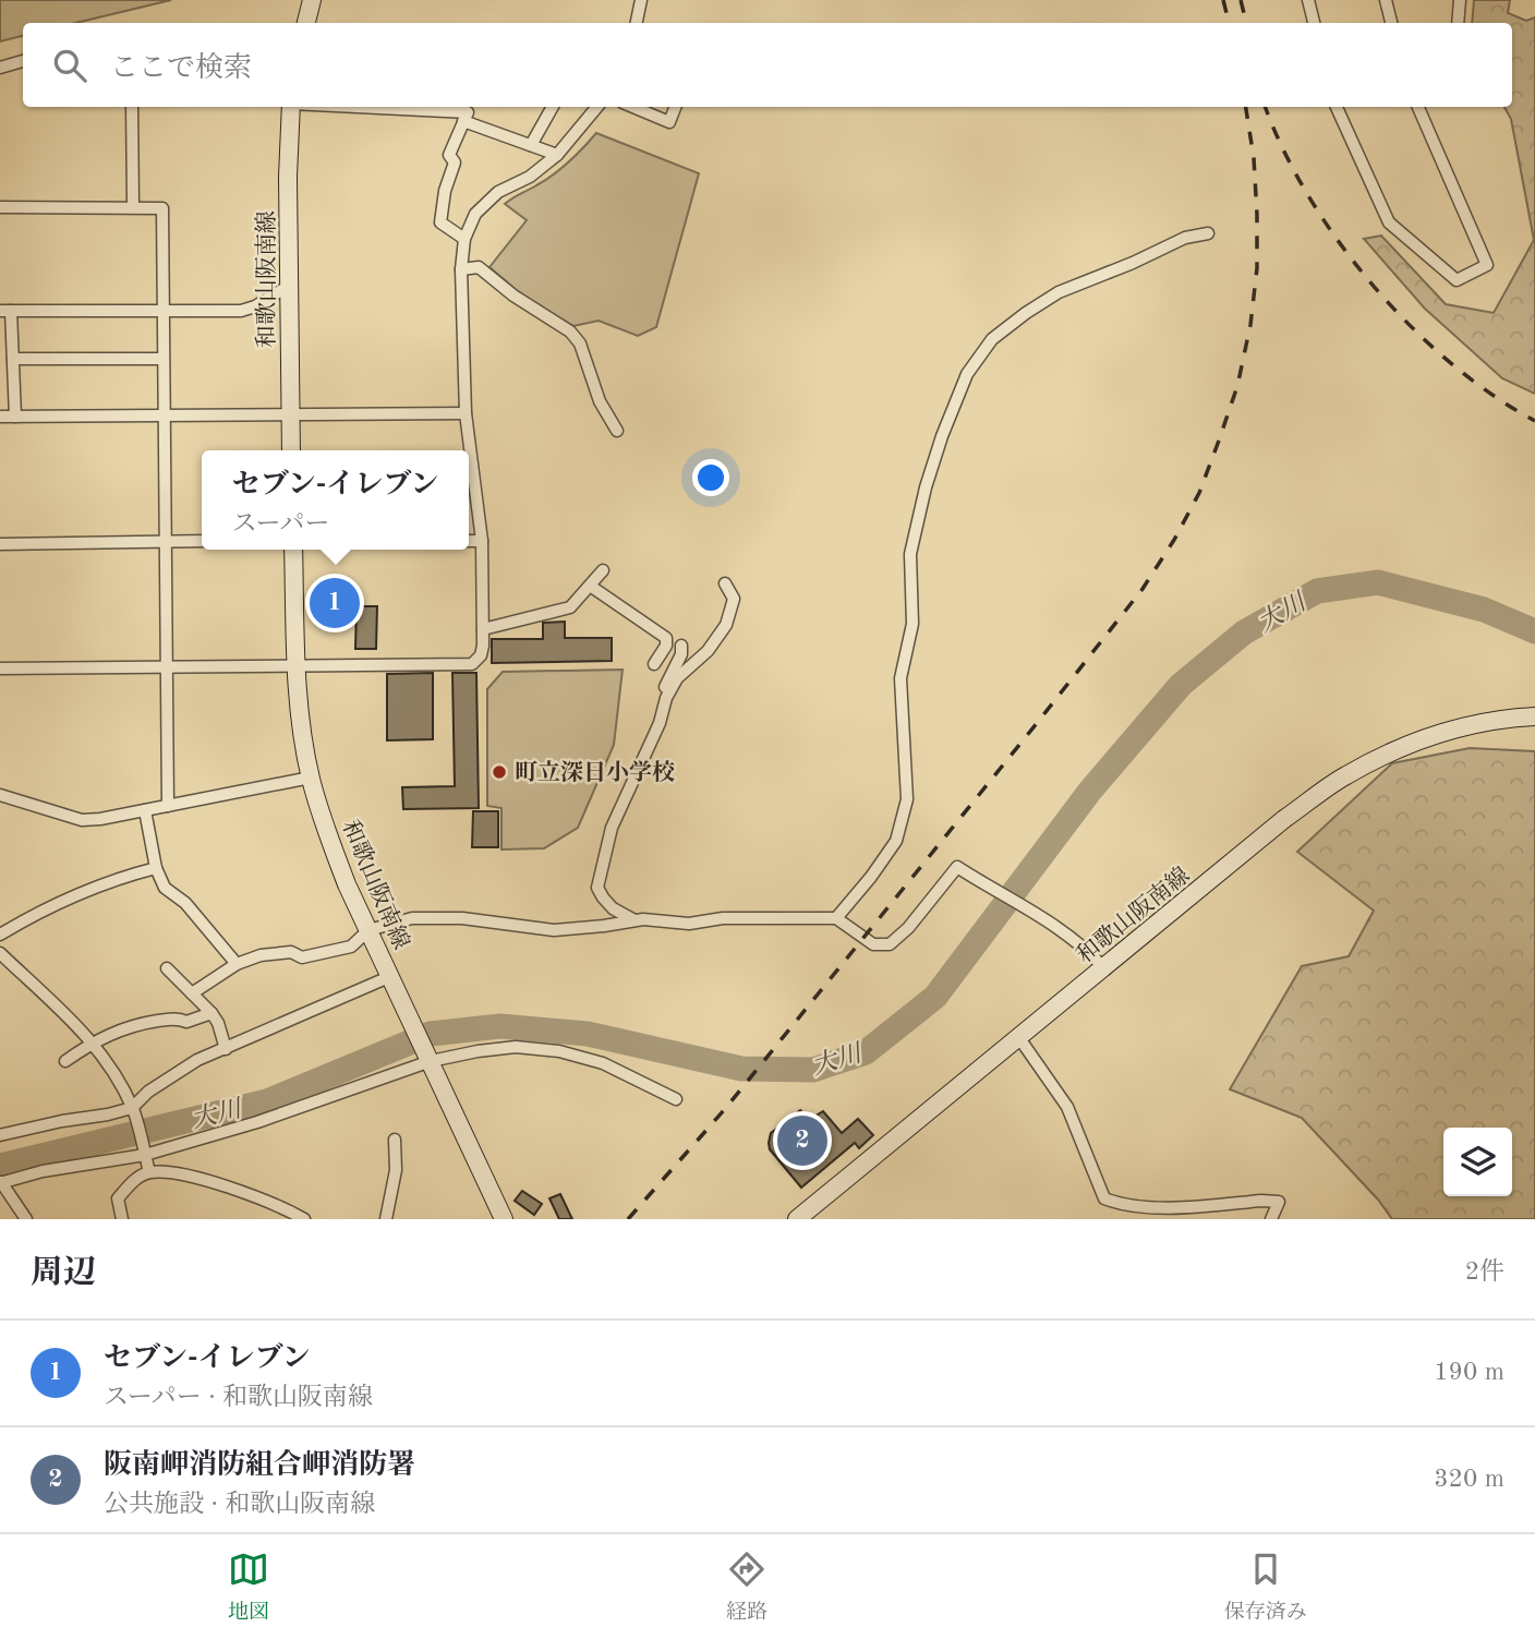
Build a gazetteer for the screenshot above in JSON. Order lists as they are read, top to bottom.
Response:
{
  "streets": {
    "main road": ["和歌山阪南線"]
  },
  "water": ["大川"],
  "places": ["町立深日小学校"],
  "page": {
    "search": "ここで検索",
    "popup": ["セブン-イレブン", "スーパー"],
    "pins": ["1", "2"],
    "heading": ["周辺", "2件"],
    "list": [
      {
        "mark": "1",
        "name": "セブン-イレブン",
        "note": "スーパー · 和歌山阪南線",
        "value": "190 m"
      },
      {
        "mark": "2",
        "name": "阪南岬消防組合岬消防署",
        "note": "公共施設 · 和歌山阪南線",
        "value": "320 m"
      }
    ],
    "nav": ["地図", "経路", "保存済み"]
  }
}
